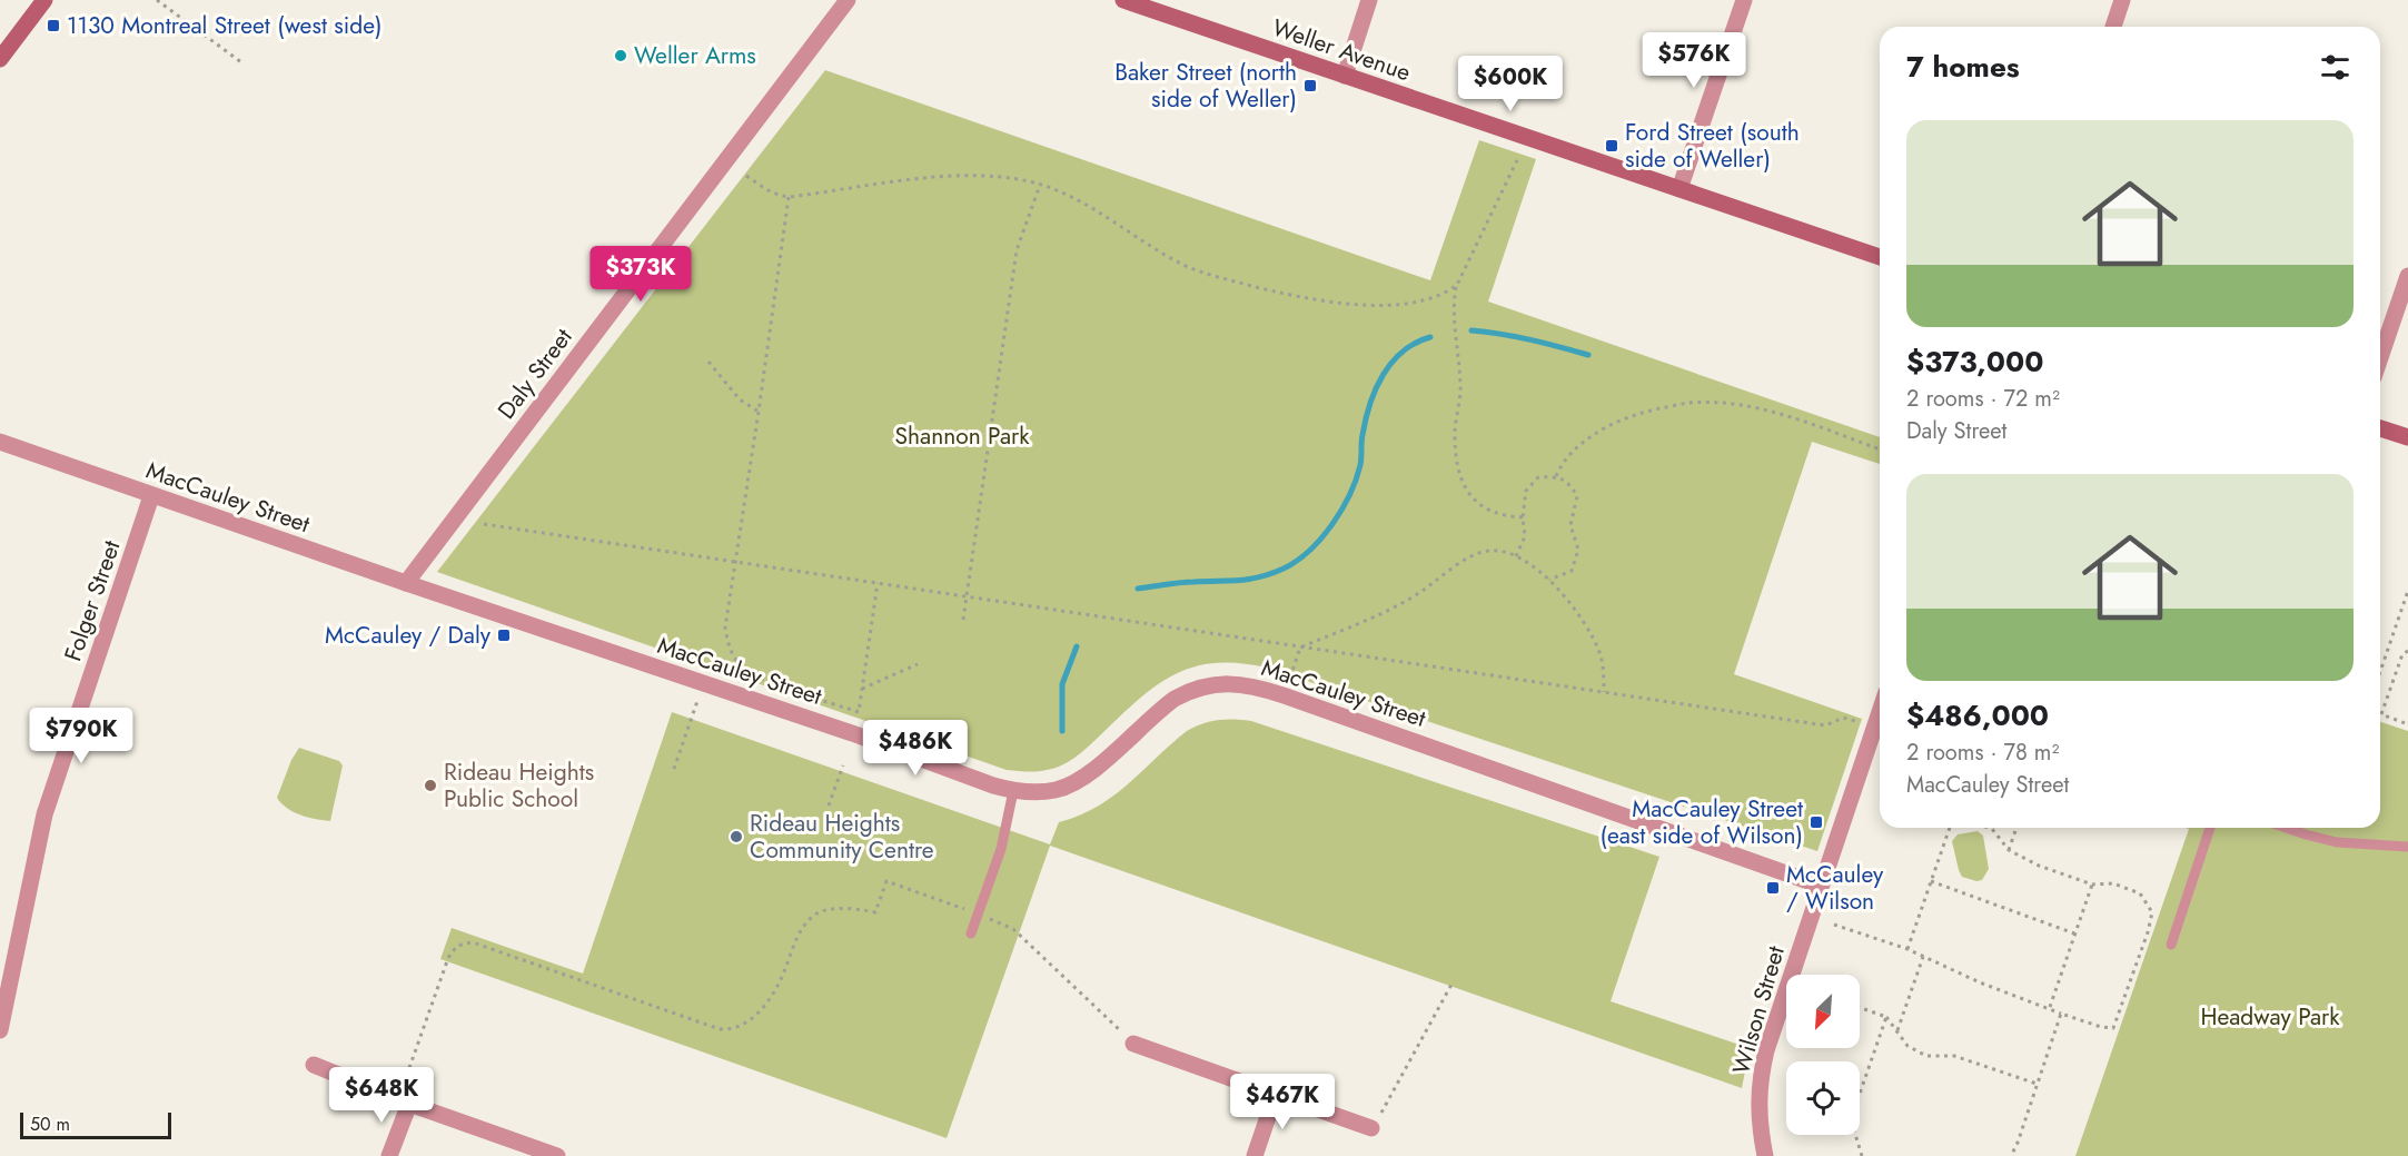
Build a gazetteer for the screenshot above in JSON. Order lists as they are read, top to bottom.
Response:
{
  "streets": {
    "street": [
      "Weller Avenue",
      "Daly Street",
      "MacCauley Street",
      "Folger Street",
      "Wilson Street"
    ]
  },
  "crossings": [
    ["Daly Street", "MacCauley Street"],
    ["MacCauley Street", "Folger Street"],
    ["MacCauley Street", "Wilson Street"]
  ],
  "parks": ["Shannon Park", "Headway Park"],
  "places": {
    "transit": [
      "1130 Montreal Street (west side)",
      "Baker Street (north side of Weller)",
      "Ford Street (south side of Weller)",
      "McCauley / Daly",
      "MacCauley Street (east side of Wilson)",
      "McCauley / Wilson"
    ],
    "other": ["Weller Arms", "Rideau Heights Public School", "Rideau Heights Community Centre"]
  },
  "scale_bar": "50 m",
  "north": "bottom left",
  "page": {
    "heading": "7 homes",
    "price": [
      "$576K",
      "$600K",
      "$373K",
      "$790K",
      "$486K",
      "$648K",
      "$467K"
    ],
    "list": [
      {
        "name": "$373,000",
        "note": "2 rooms · 72 m² · Daly Street"
      },
      {
        "name": "$486,000",
        "note": "2 rooms · 78 m² · MacCauley Street"
      }
    ],
    "scale": "50 m"
  }
}
